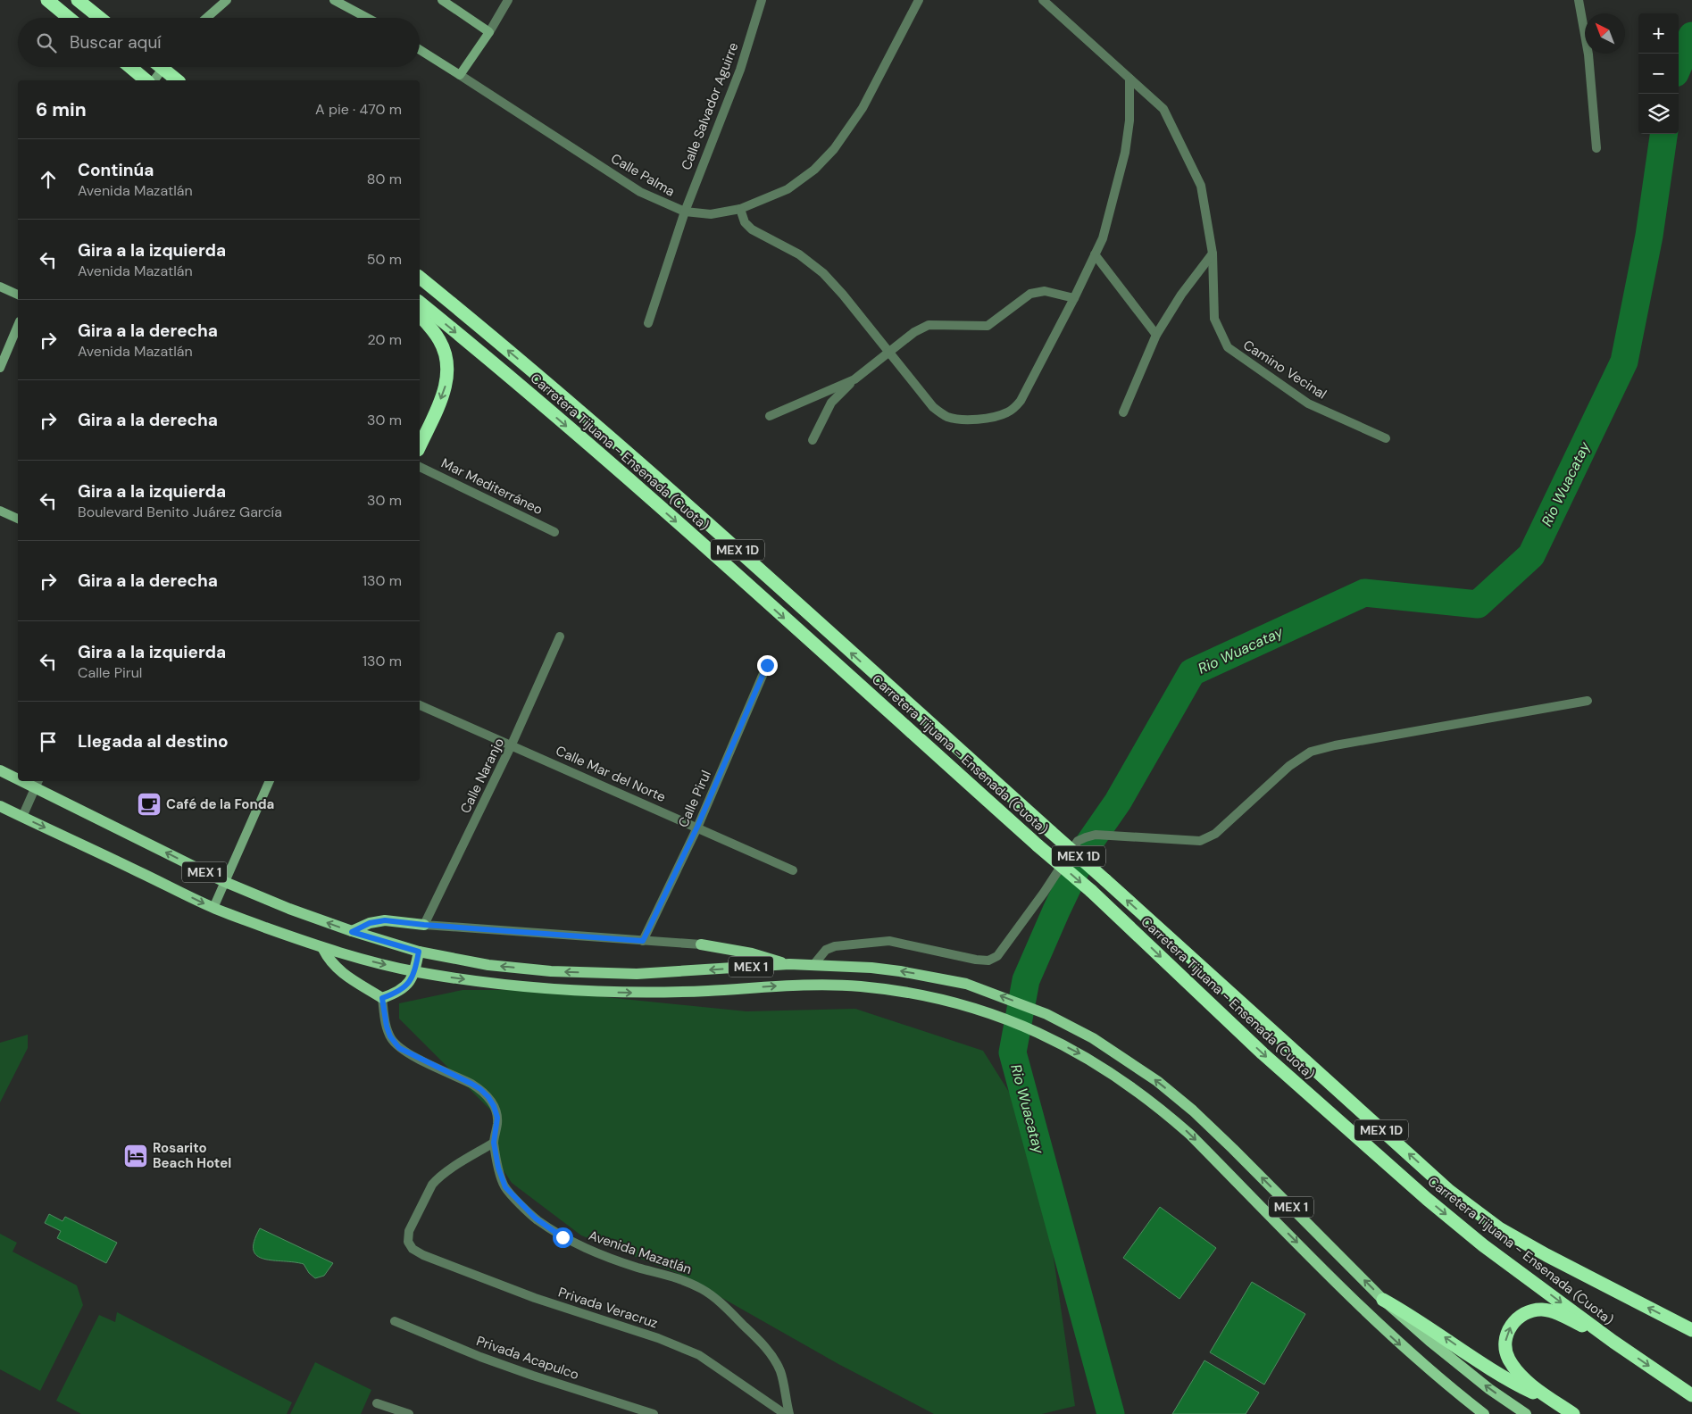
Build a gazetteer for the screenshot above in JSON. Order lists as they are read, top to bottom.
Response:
{
  "streets": {
    "highway": ["Carretera Tijuana - Ensenada (Cuota)", "MEX 1D"],
    "main road": ["MEX 1"],
    "street": [
      "Calle Salvador Aguirre",
      "Calle Palma",
      "Camino Vecinal",
      "Mar Mediterráneo",
      "Calle Mar del Norte",
      "Calle Naranjo",
      "Calle Pirul",
      "Avenida Mazatlán",
      "Privada Veracruz",
      "Privada Acapulco"
    ]
  },
  "crossings": [
    ["Calle Salvador Aguirre", "Calle Palma"],
    ["Calle Mar del Norte", "Calle Naranjo"],
    ["Calle Mar del Norte", "Calle Pirul"],
    ["Avenida Mazatlán", "Privada Veracruz"]
  ],
  "water": ["Rio Wuacatay"],
  "places": {
    "cafe": ["Café de la Fonda"],
    "hotel": ["Rosarito Beach Hotel"]
  },
  "north": "top left",
  "page": {
    "map_buttons": ["+", "−"],
    "search": "Buscar aquí",
    "heading": ["6 min", "A pie · 470 m"],
    "list": [
      ["Continúa", "Avenida Mazatlán", "80 m"],
      ["Gira a la izquierda", "Avenida Mazatlán", "50 m"],
      ["Gira a la derecha", "Avenida Mazatlán", "20 m"],
      ["Gira a la derecha", "30 m"],
      ["Gira a la izquierda", "Boulevard Benito Juárez García", "30 m"],
      ["Gira a la derecha", "130 m"],
      ["Gira a la izquierda", "Calle Pirul", "130 m"],
      "Llegada al destino"
    ]
  }
}
